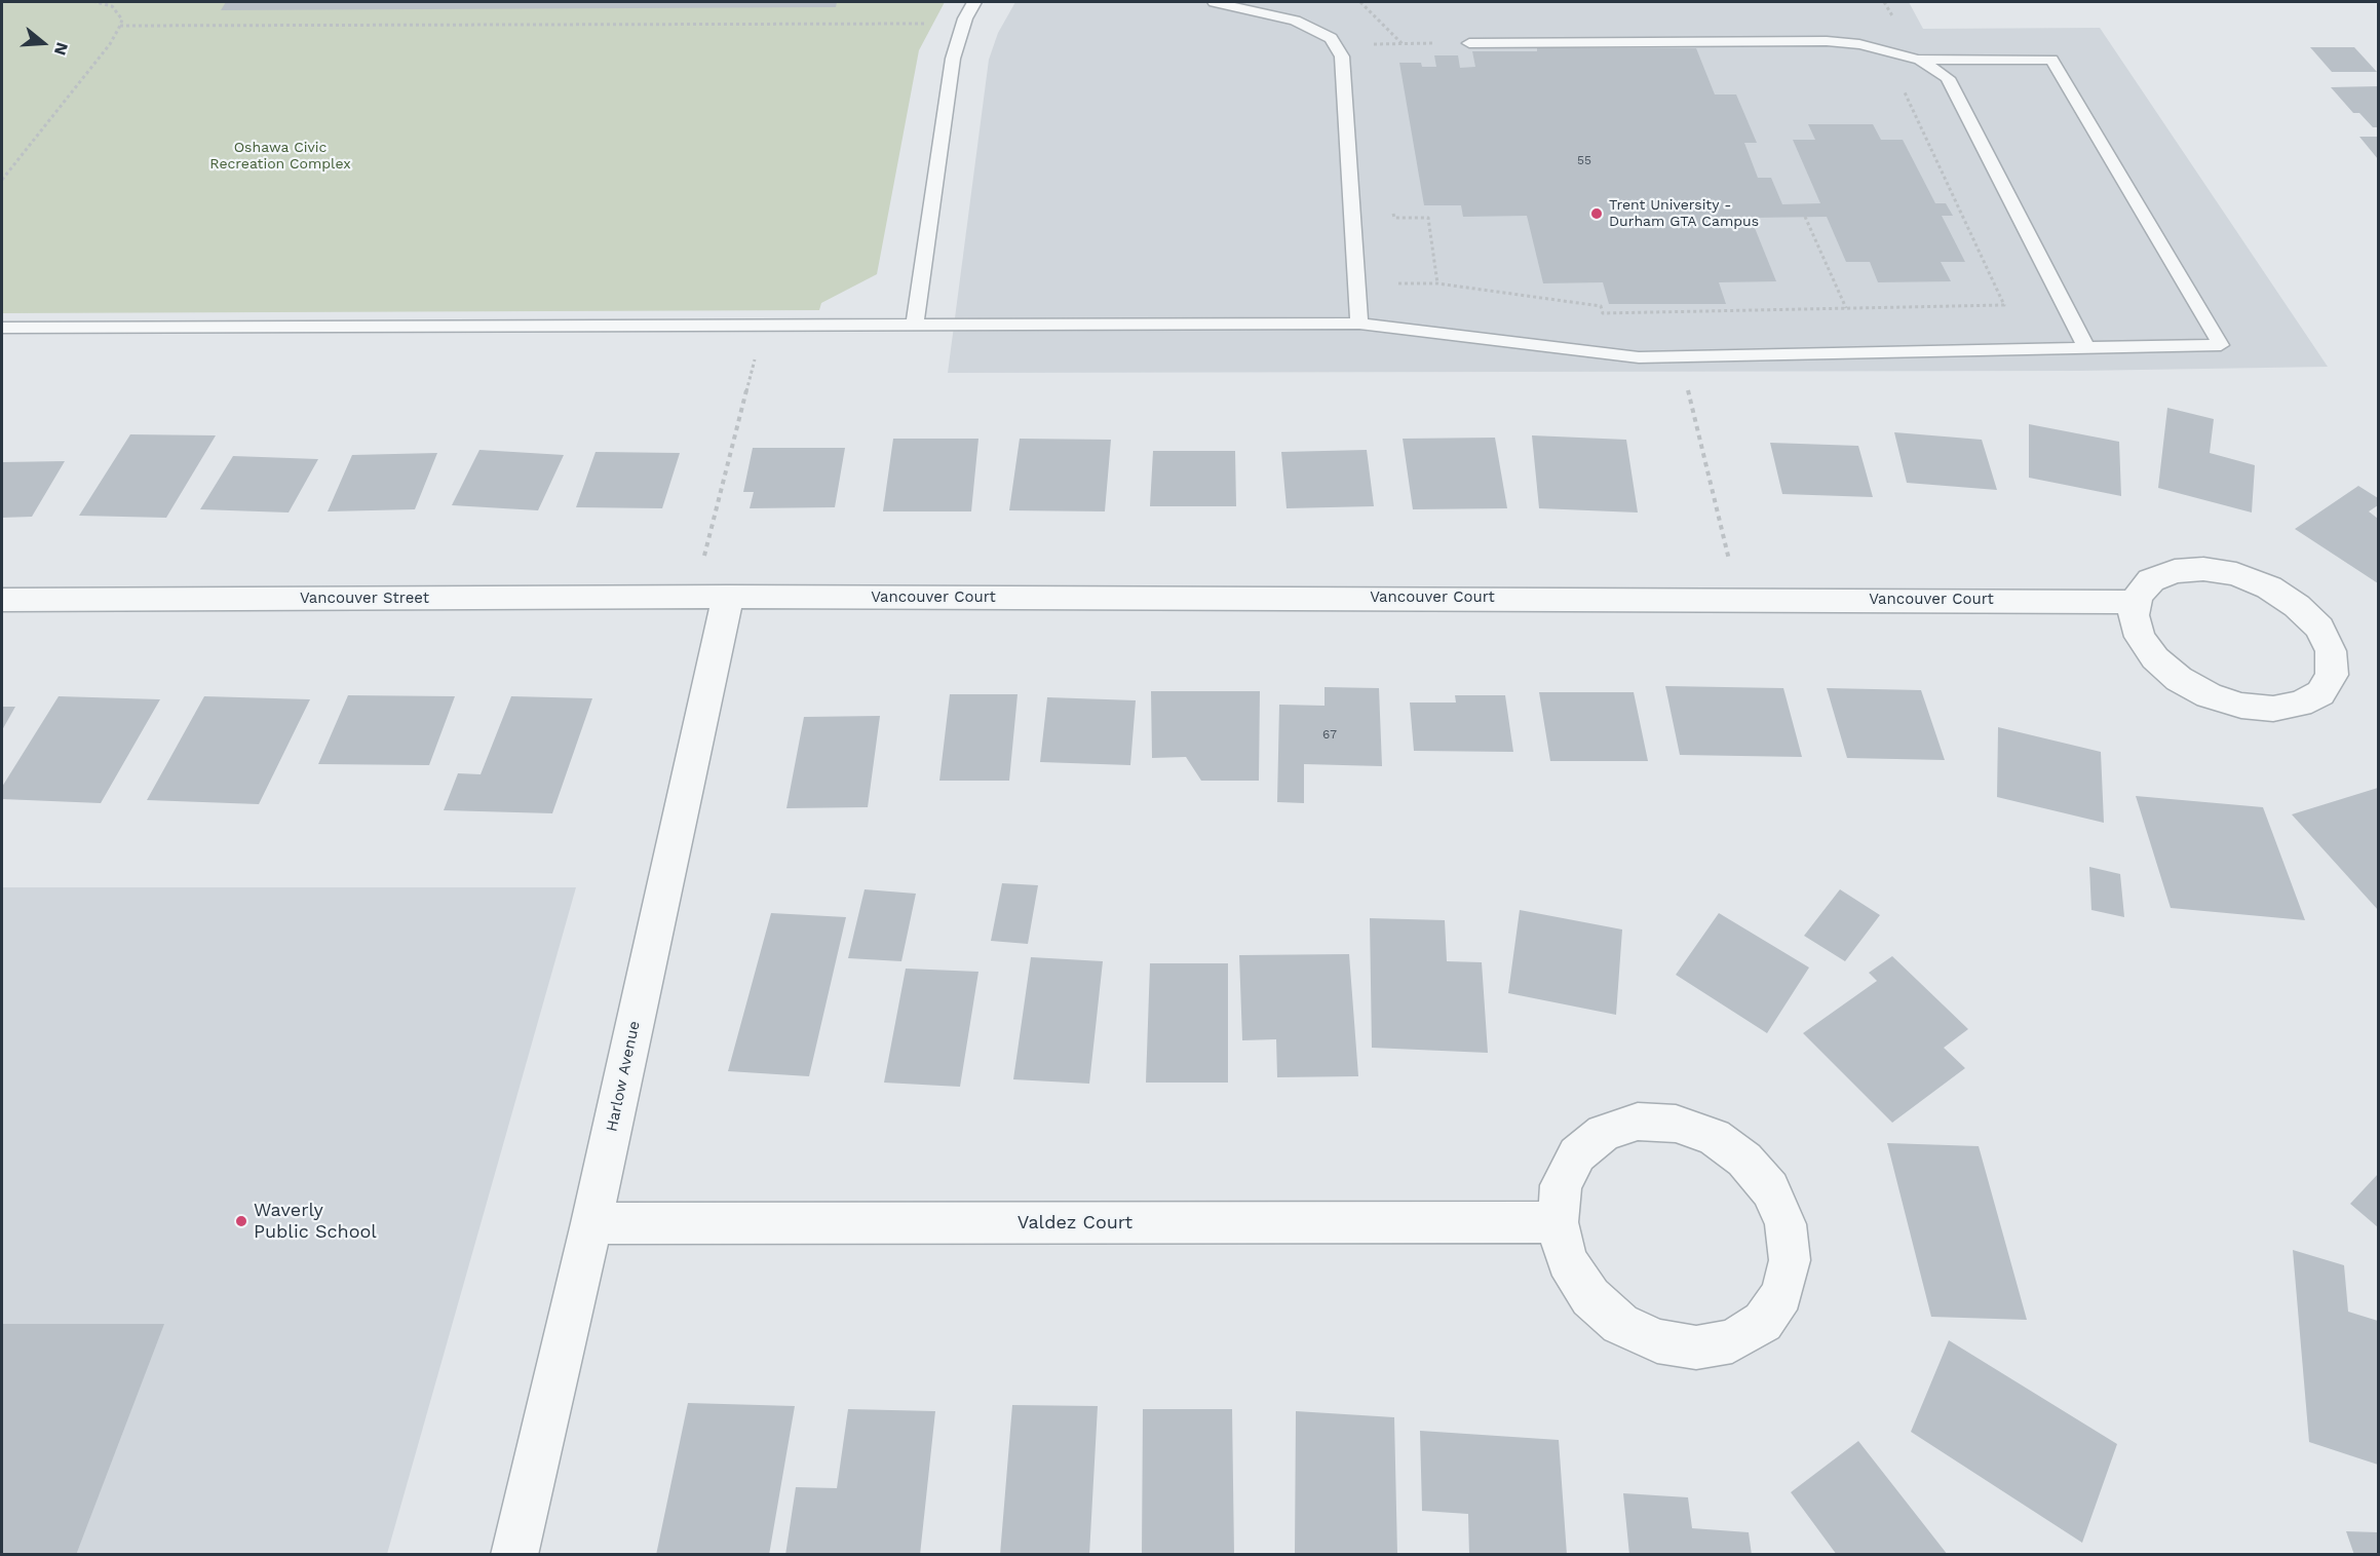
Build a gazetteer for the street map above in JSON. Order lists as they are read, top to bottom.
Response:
{
  "streets": {
    "street": [
      "Vancouver Court",
      "Vancouver Street",
      "Harlow Avenue",
      "Valdez Court"
    ]
  },
  "crossings": [
    ["Vancouver Court", "Vancouver Street"],
    ["Vancouver Court", "Harlow Avenue"],
    ["Vancouver Street", "Harlow Avenue"],
    ["Harlow Avenue", "Valdez Court"]
  ],
  "parks": ["Oshawa Civic Recreation Complex"],
  "places": ["Trent University - Durham GTA Campus", "Waverly Public School"],
  "house_numbers": ["55", "67"],
  "north": "right"
}
